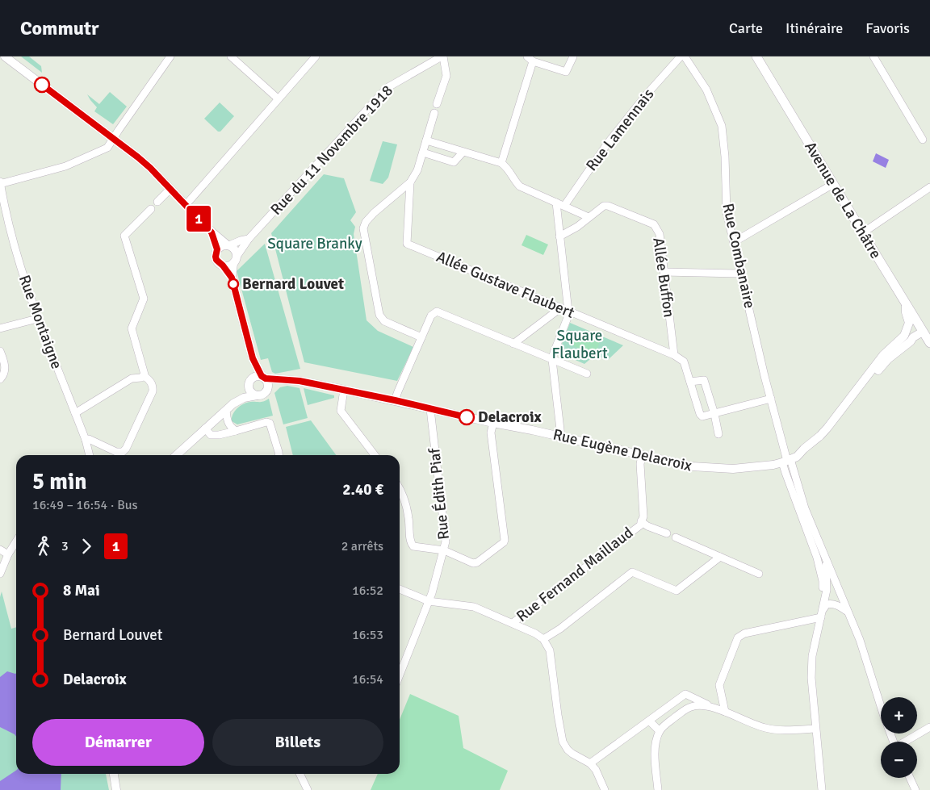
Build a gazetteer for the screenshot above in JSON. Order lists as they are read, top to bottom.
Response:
{
  "streets": {
    "main road": ["Avenue de La Châtre"],
    "street": [
      "Rue Lamennais",
      "Rue du 11 Novembre 1918",
      "Rue Combanaire",
      "Allée Buffon",
      "Allée Gustave Flaubert",
      "Rue Montaigne",
      "Rue Eugène Delacroix",
      "Rue Édith Piaf",
      "Rue Fernand Maillaud"
    ]
  },
  "crossings": [
    ["Rue Combanaire", "Rue Eugène Delacroix"],
    ["Allée Buffon", "Allée Gustave Flaubert"],
    ["Rue Eugène Delacroix", "Rue Édith Piaf"],
    ["Rue Eugène Delacroix", "Rue Fernand Maillaud"]
  ],
  "parks": ["Square Branky", "Square Flaubert"],
  "places": ["Bernard Louvet", "Delacroix"],
  "lines": ["bus line 1"],
  "page": {
    "header": "Commutr",
    "nav": ["Carte", "Itinéraire", "Favoris"],
    "on_map": "1",
    "heading": ["5 min", "16:49 – 16:54 · Bus", "2.40 €"],
    "legs": ["3", "1", "2 arrêts"],
    "list": [
      {
        "name": "8 Mai",
        "value": "16:52"
      },
      {
        "name": "Bernard Louvet",
        "value": "16:53"
      },
      {
        "name": "Delacroix",
        "value": "16:54"
      }
    ],
    "map_buttons": ["+", "−"],
    "buttons": ["Démarrer", "Billets"]
  }
}
